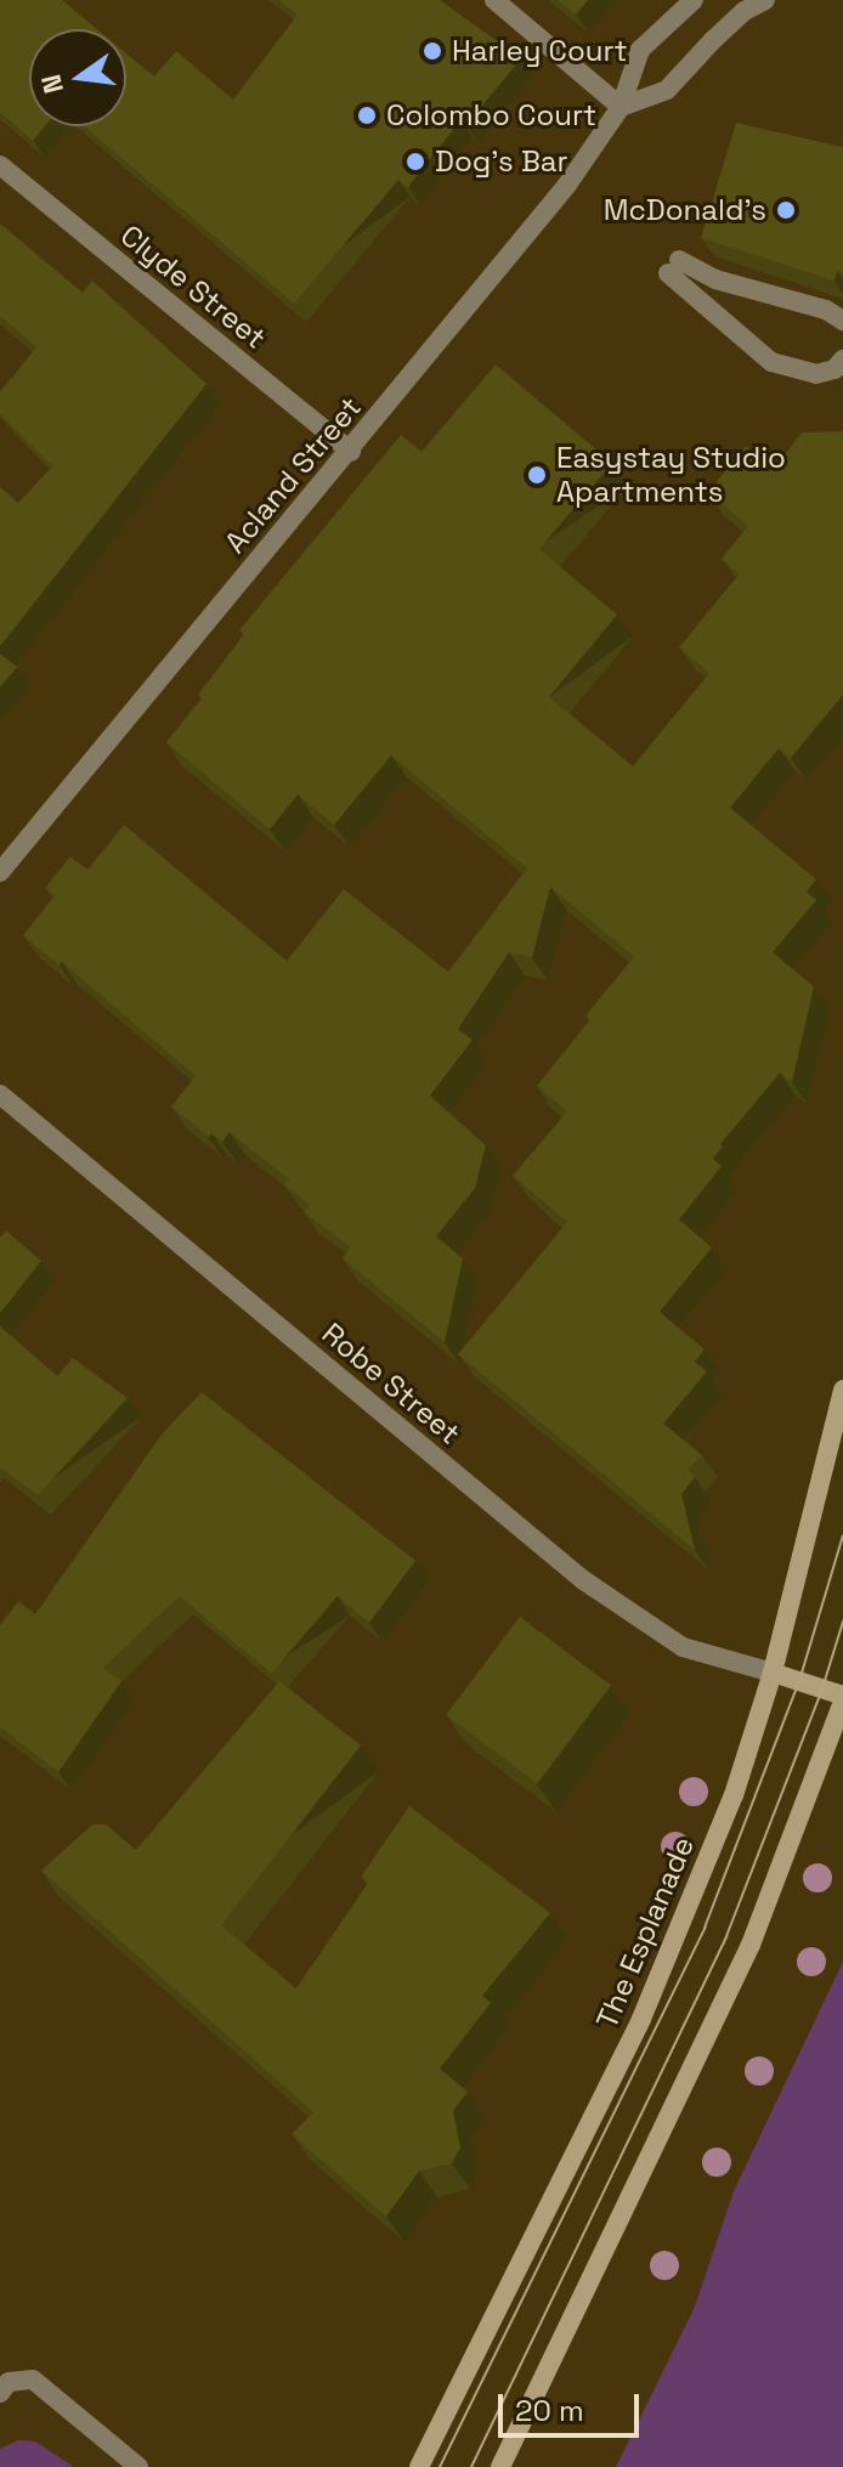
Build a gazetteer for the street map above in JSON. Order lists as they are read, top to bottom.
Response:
{
  "streets": {
    "street": [
      "Clyde Street",
      "Acland Street",
      "Robe Street",
      "The Esplanade"
    ]
  },
  "crossings": [
    ["Clyde Street", "Acland Street"],
    ["Robe Street", "The Esplanade"]
  ],
  "places": [
    "Harley Court",
    "Colombo Court",
    "Dog's Bar",
    "McDonald's",
    "Easystay Studio Apartments"
  ],
  "scale_bar": "20 m",
  "north": "left"
}
